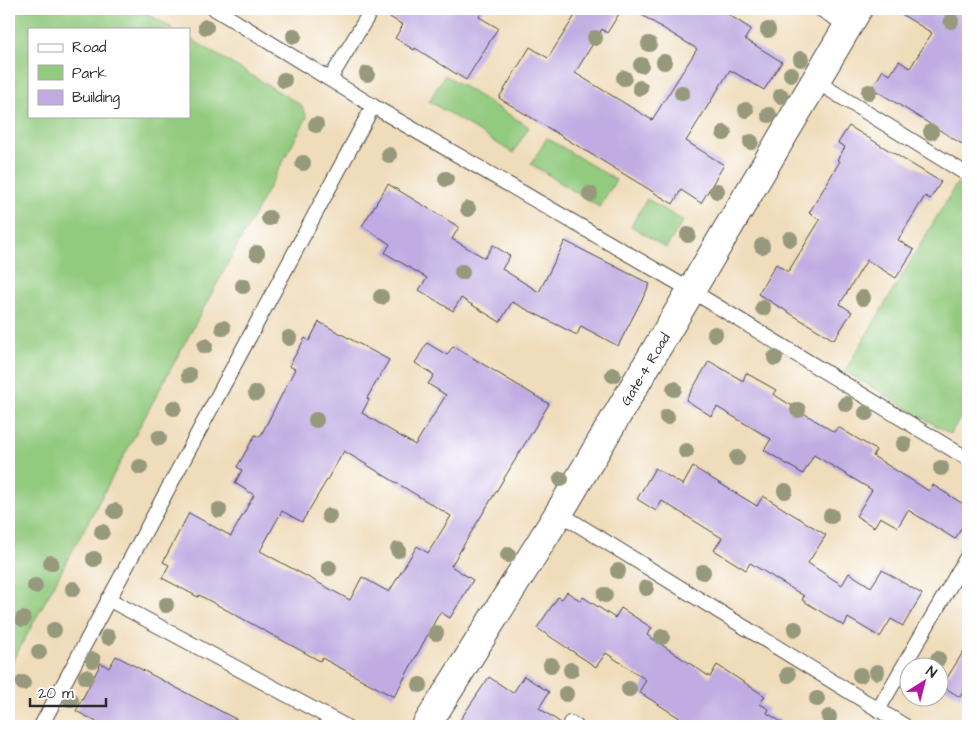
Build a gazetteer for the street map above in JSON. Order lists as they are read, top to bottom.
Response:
{
  "streets": {
    "street": ["Gate-4 Road"]
  },
  "legend": ["Road", "Park", "Building"],
  "scale_bar": "20 m",
  "north": "top right"
}
